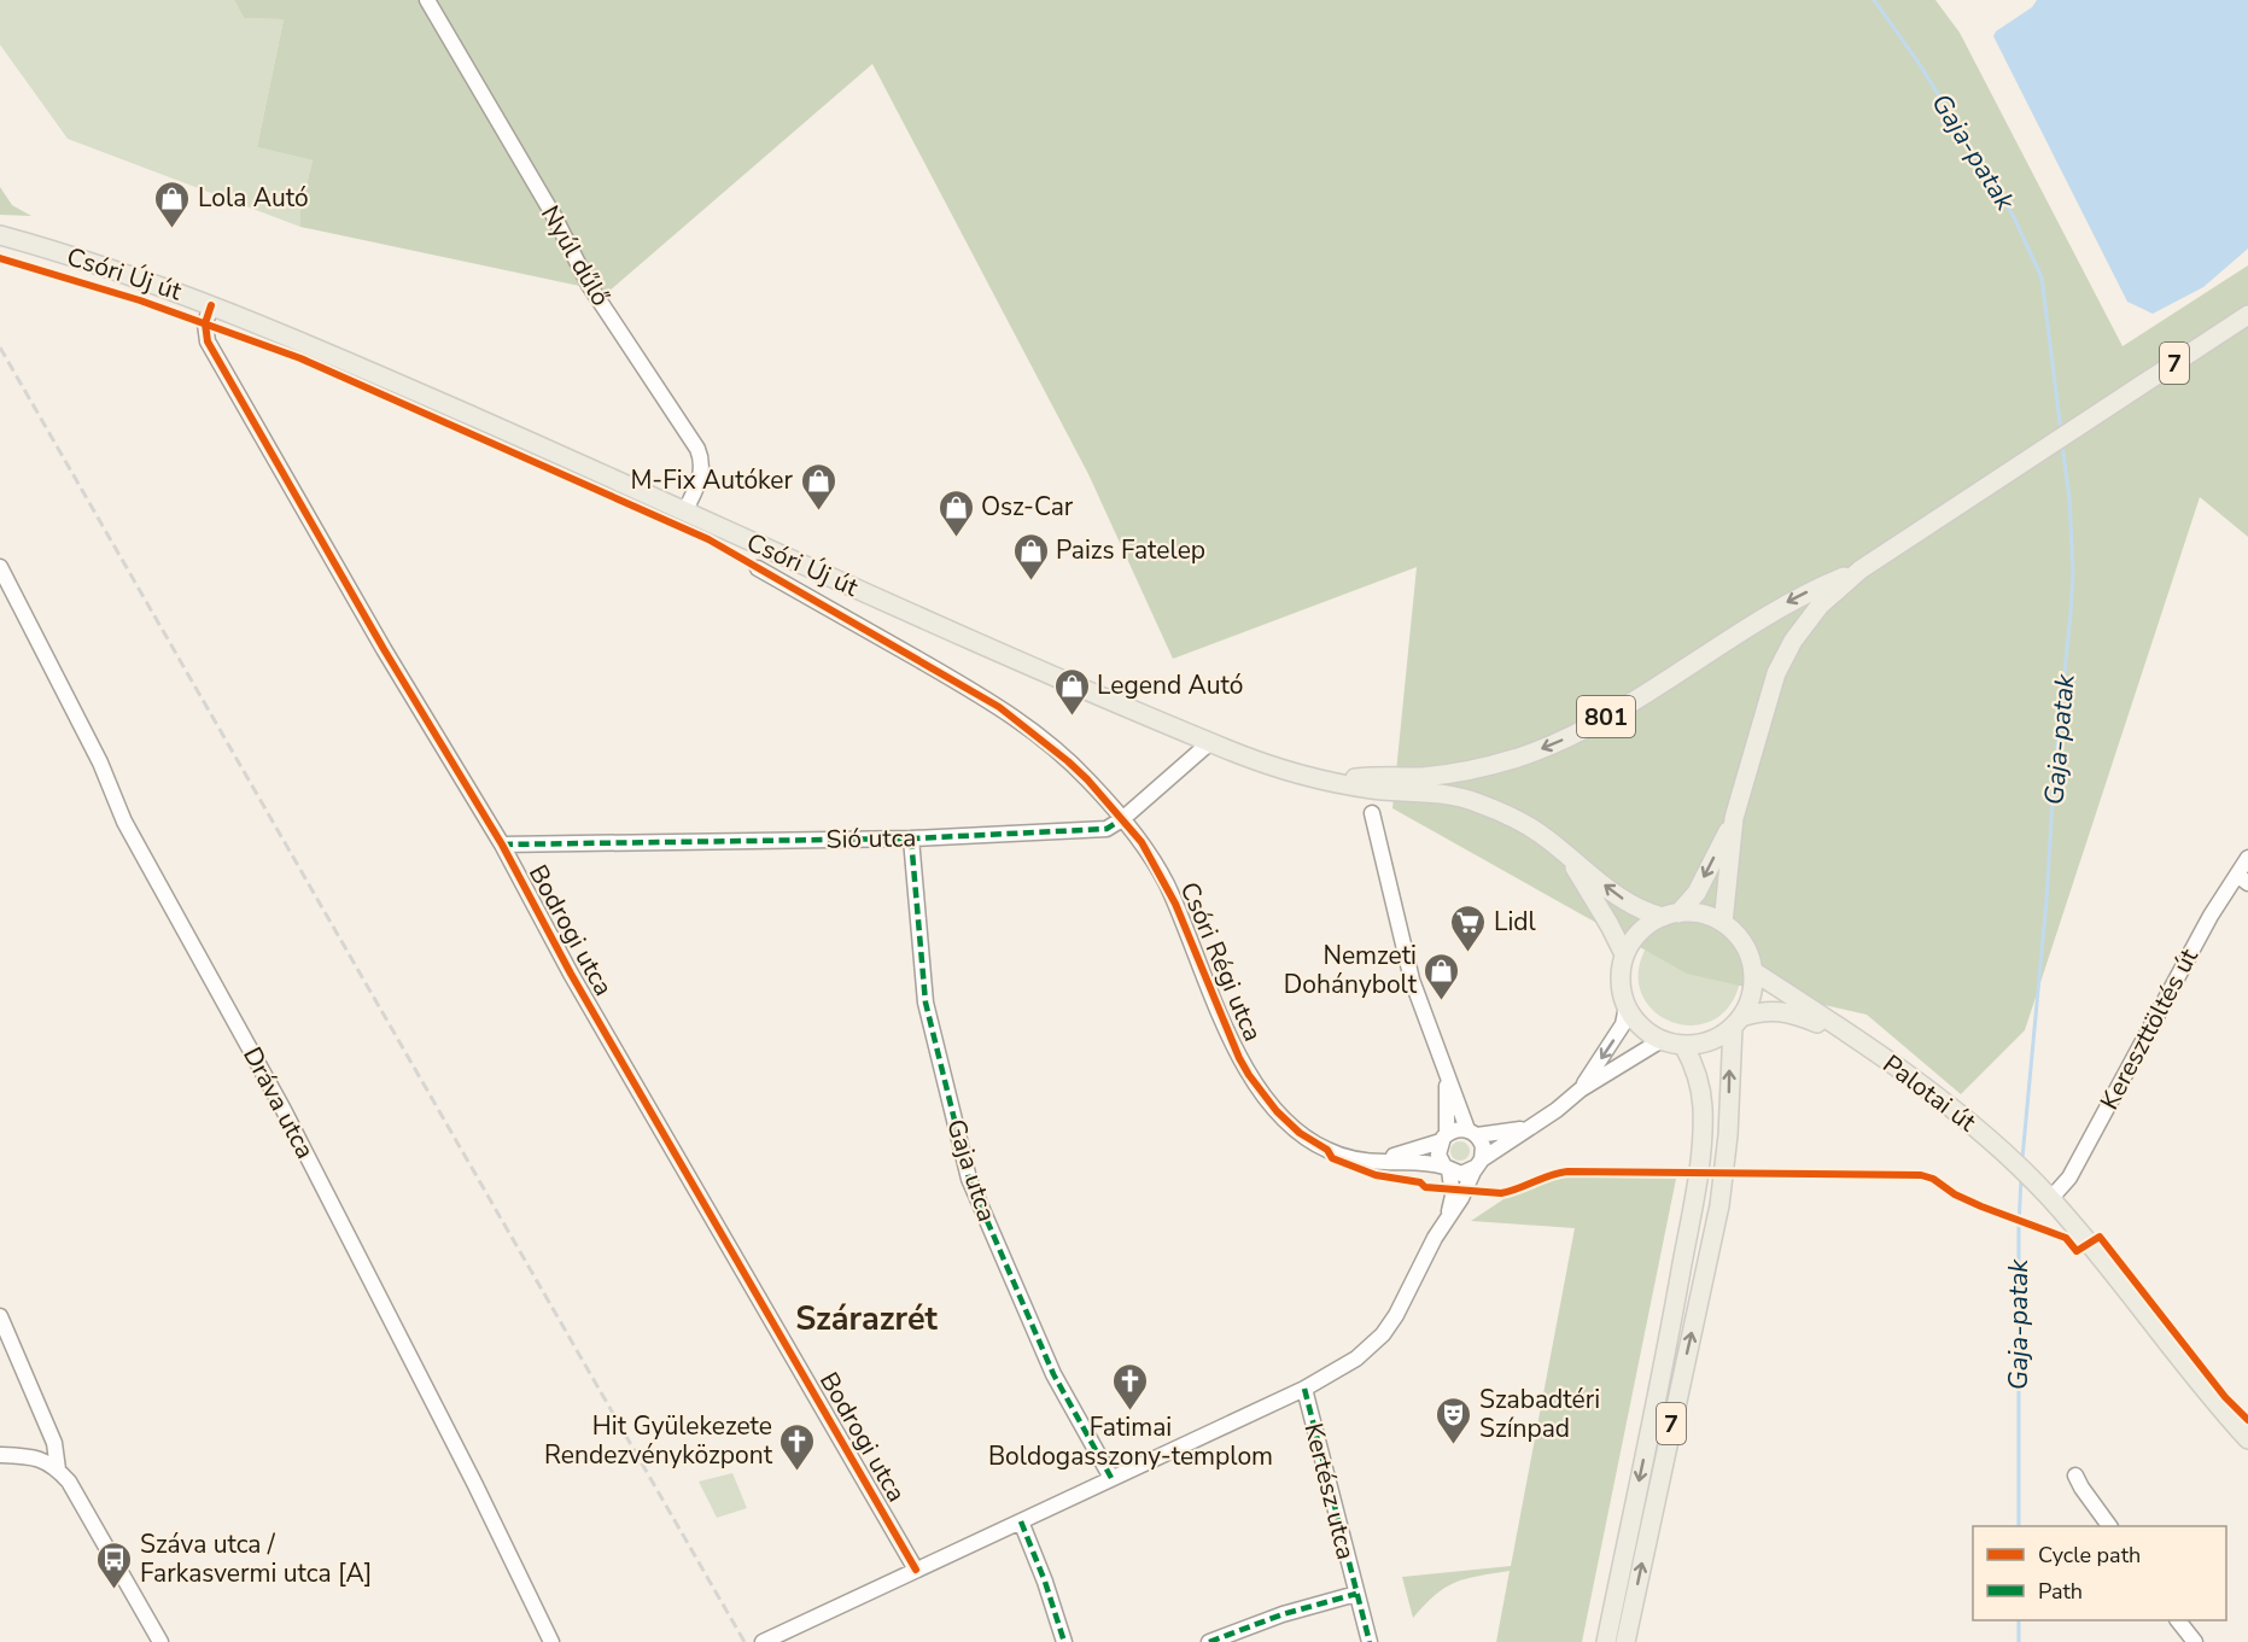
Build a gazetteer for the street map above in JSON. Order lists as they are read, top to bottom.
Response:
{
  "streets": {
    "main road": [
      "Csóri Új út",
      "7",
      "801",
      "Palotai út"
    ],
    "street": [
      "Nyúl dűlő",
      "Sió utca",
      "Bodrogi utca",
      "Csóri Régi utca",
      "Kereszttöltés út",
      "Dráva utca",
      "Gaja utca",
      "Kertész utca"
    ]
  },
  "crossings": [
    ["Nyúl dűlő", "Csóri Új út"],
    ["Csóri Új út", "801"],
    ["Csóri Új út", "Sió utca"],
    ["Csóri Új út", "Bodrogi utca"],
    ["7", "801"],
    ["7", "Palotai út"],
    ["801", "Palotai út"],
    ["Sió utca", "Bodrogi utca"],
    ["Sió utca", "Csóri Régi utca"],
    ["Sió utca", "Gaja utca"],
    ["Kereszttöltés út", "Palotai út"]
  ],
  "districts": ["Szárazrét"],
  "water": ["Gaja-patak"],
  "places": {
    "shop": [
      "Lola Autó",
      "M-Fix Autóker",
      "Osz-Car",
      "Paizs Fatelep",
      "Legend Autó",
      "Nemzeti Dohánybolt"
    ],
    "supermarket": ["Lidl"],
    "church": ["Fatimai Boldogasszony-templom", "Hit Gyülekezete Rendezvényközpont"],
    "theatre": ["Szabadtéri Színpad"],
    "bus stop": ["Száva utca / Farkasvermi utca [A]"]
  },
  "legend": ["Cycle path", "Path"]
}
